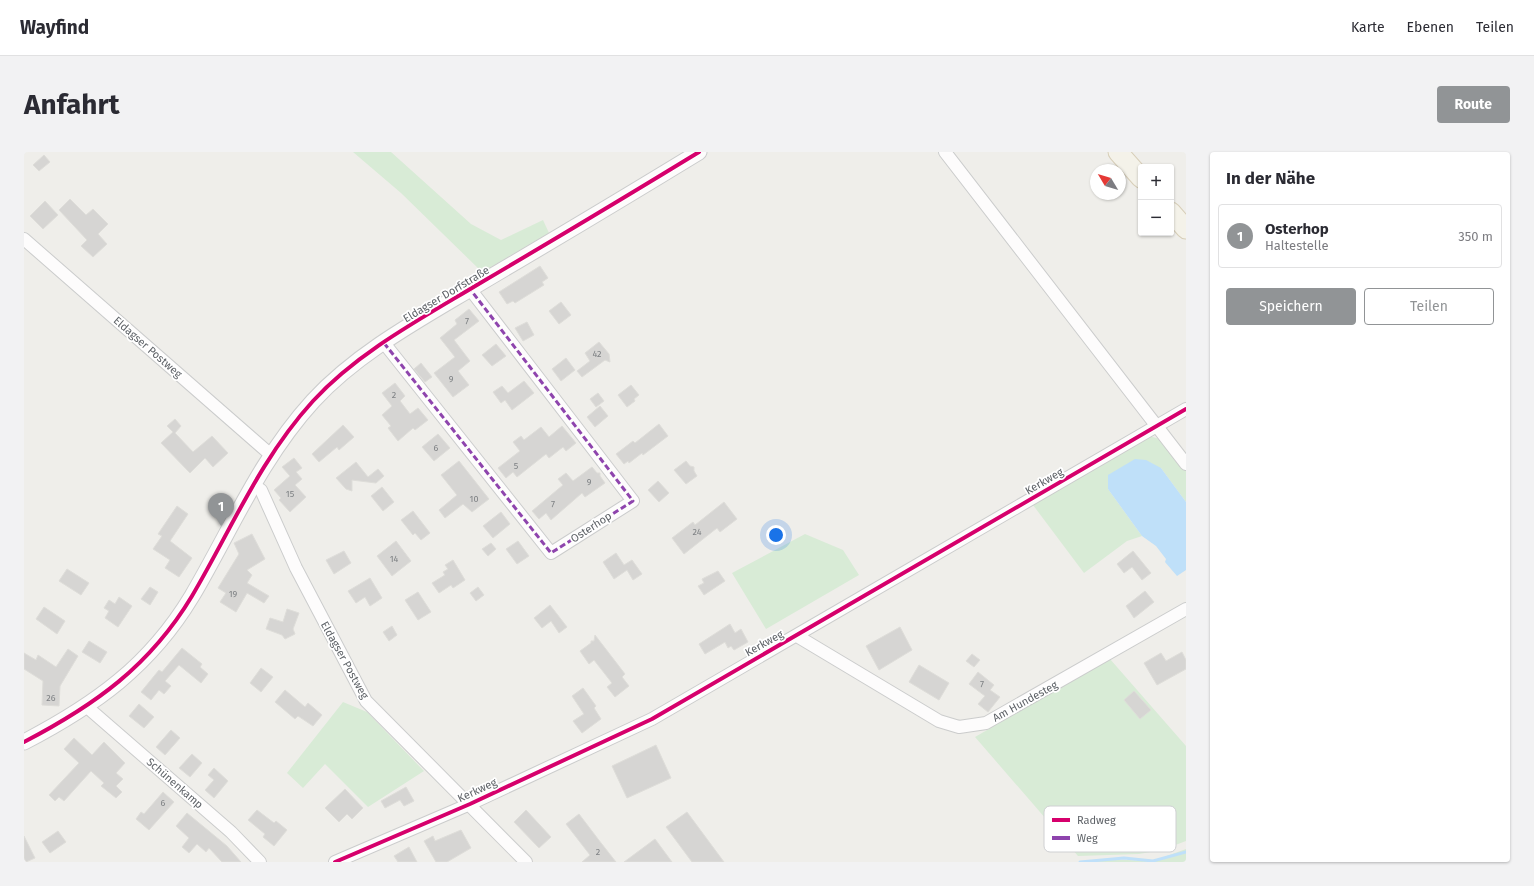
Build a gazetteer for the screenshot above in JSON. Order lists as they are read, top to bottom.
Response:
{
  "streets": {
    "street": [
      "Eldagser Dorfstraße",
      "Eldagser Postweg",
      "Kerkweg",
      "Osterhop",
      "Am Hundesteg",
      "Schünenkamp"
    ]
  },
  "crossings": [
    ["Eldagser Dorfstraße", "Eldagser Postweg"],
    ["Eldagser Dorfstraße", "Osterhop"],
    ["Eldagser Dorfstraße", "Schünenkamp"],
    ["Eldagser Postweg", "Kerkweg"],
    ["Kerkweg", "Am Hundesteg"]
  ],
  "house_numbers": [
    "7",
    "42",
    "9",
    "2",
    "6",
    "5",
    "9",
    "15",
    "10",
    "7",
    "24",
    "14",
    "19",
    "7",
    "26",
    "6",
    "2"
  ],
  "legend": ["Radweg", "Weg"],
  "north": "top left",
  "page": {
    "header": "Wayfind",
    "nav": ["Karte", "Ebenen", "Teilen"],
    "buttons": [
      "Route",
      ["Speichern", "Teilen"]
    ],
    "title": "Anfahrt",
    "heading": "In der Nähe",
    "map_buttons": ["+", "−"],
    "list": [
      {
        "mark": "1",
        "name": "Osterhop",
        "note": "Haltestelle",
        "value": "350 m"
      }
    ],
    "pins": "1"
  }
}
